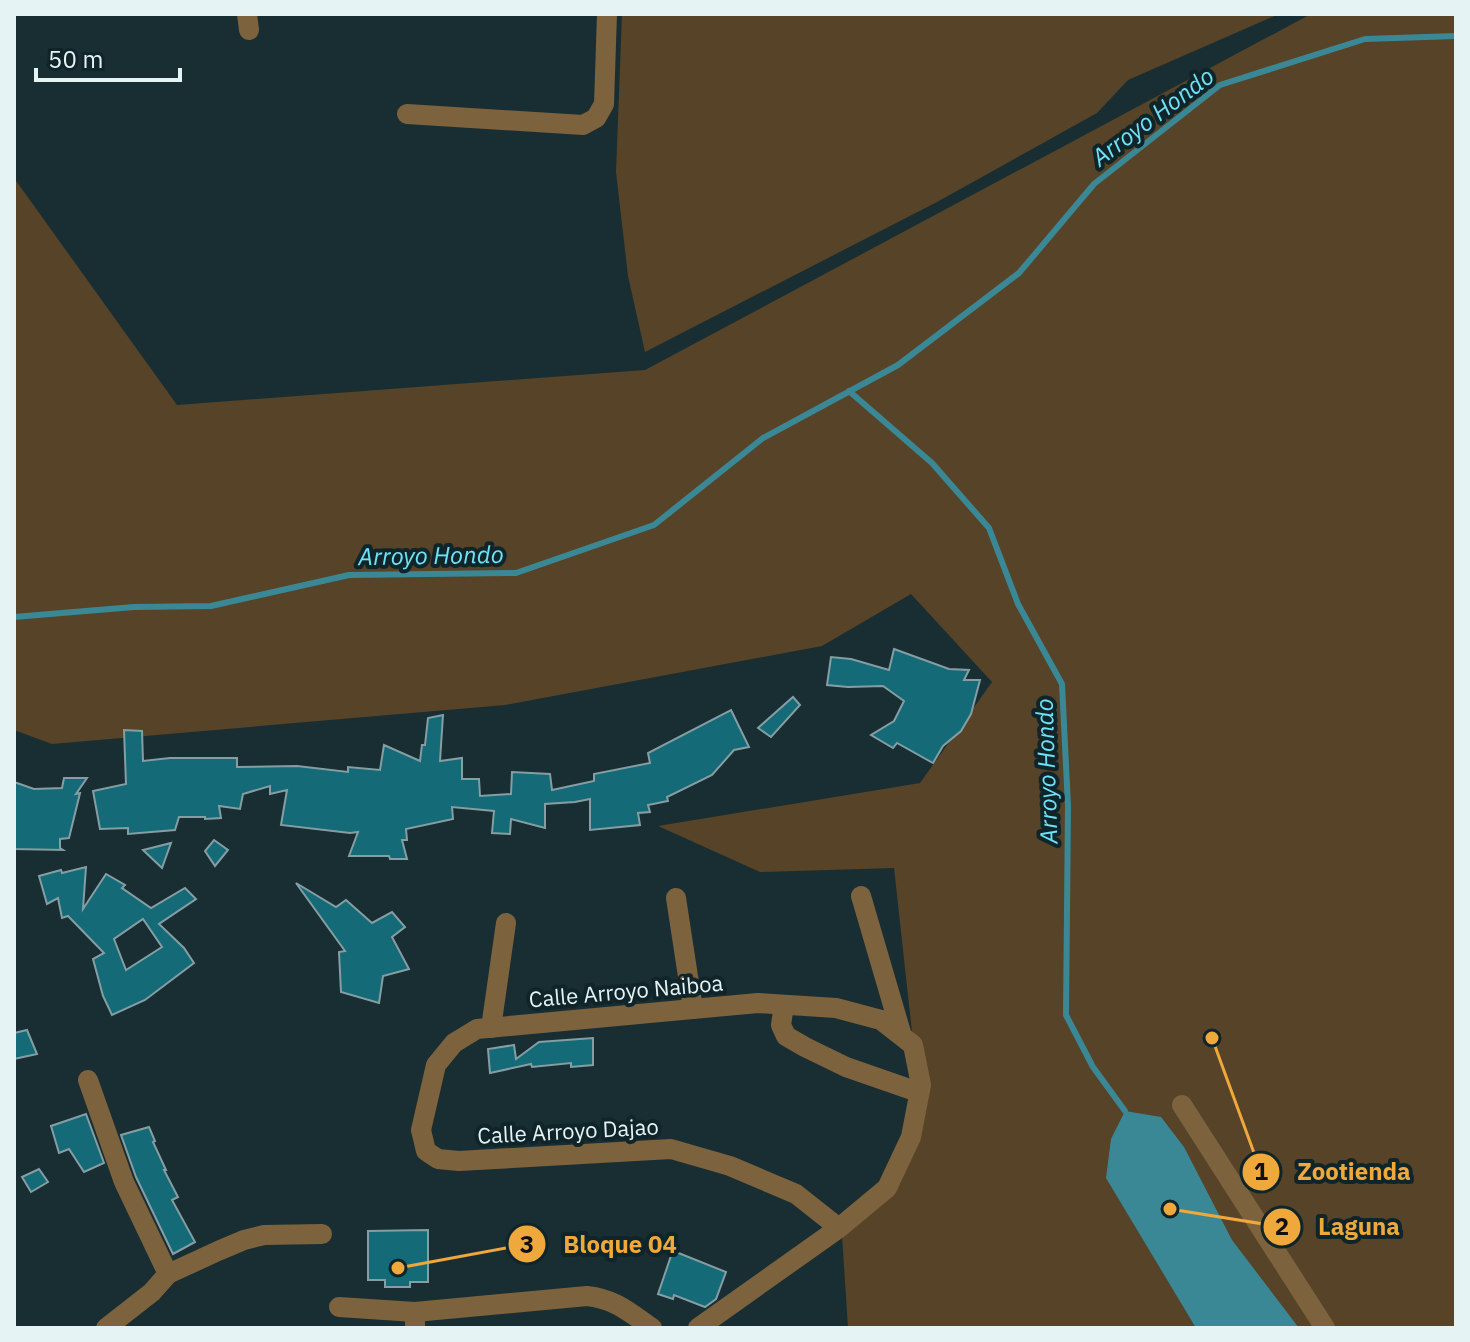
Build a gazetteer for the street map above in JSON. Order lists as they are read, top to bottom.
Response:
{
  "streets": {
    "street": ["Calle Arroyo Naiboa", "Calle Arroyo Dajao"]
  },
  "crossings": [
    ["Calle Arroyo Naiboa", "Calle Arroyo Dajao"]
  ],
  "water": ["Arroyo Hondo"],
  "places": ["Zootienda", "Laguna", "Bloque 04"],
  "scale_bar": "50 m"
}
